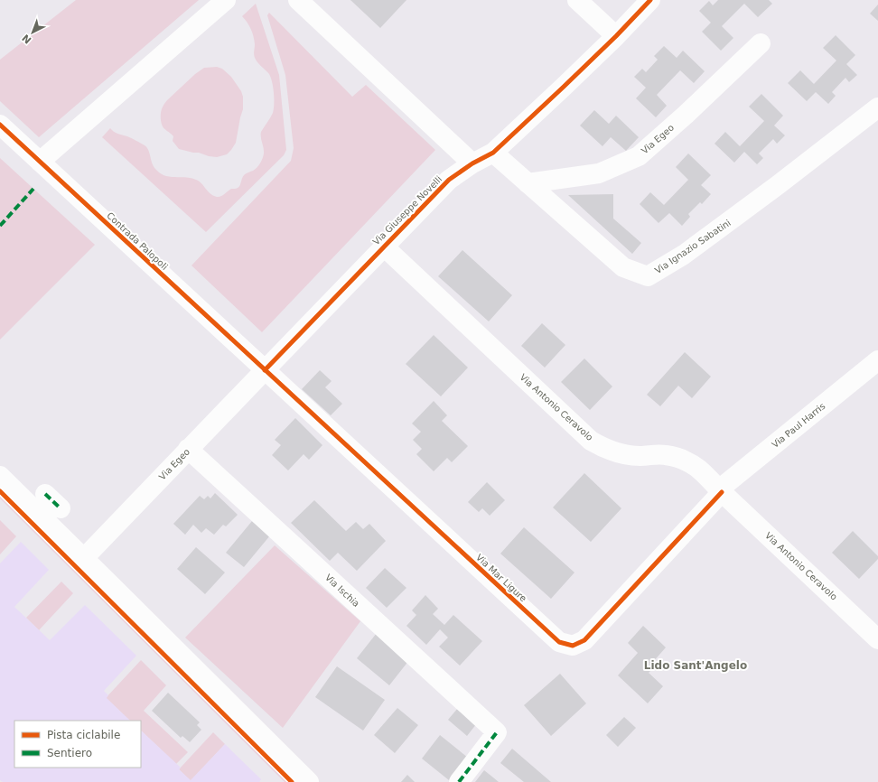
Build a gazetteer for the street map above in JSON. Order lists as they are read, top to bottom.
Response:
{
  "streets": {
    "street": [
      "Via Egeo",
      "Via Giuseppe Novelli",
      "Contrada Palopoli",
      "Via Ignazio Sabatini",
      "Via Antonio Ceravolo",
      "Via Paul Harris",
      "Via Mar Ligure",
      "Via Ischia"
    ]
  },
  "crossings": [
    ["Via Egeo", "Via Giuseppe Novelli"],
    ["Via Egeo", "Contrada Palopoli"],
    ["Via Egeo", "Via Ignazio Sabatini"],
    ["Via Egeo", "Via Mar Ligure"],
    ["Via Egeo", "Via Ischia"],
    ["Via Giuseppe Novelli", "Contrada Palopoli"],
    ["Via Giuseppe Novelli", "Via Ignazio Sabatini"],
    ["Via Giuseppe Novelli", "Via Antonio Ceravolo"],
    ["Via Giuseppe Novelli", "Via Mar Ligure"],
    ["Contrada Palopoli", "Via Mar Ligure"],
    ["Via Antonio Ceravolo", "Via Paul Harris"],
    ["Via Antonio Ceravolo", "Via Mar Ligure"],
    ["Via Paul Harris", "Via Mar Ligure"]
  ],
  "districts": ["Lido Sant'Angelo"],
  "legend": ["Pista ciclabile", "Sentiero"],
  "north": "bottom left"
}
